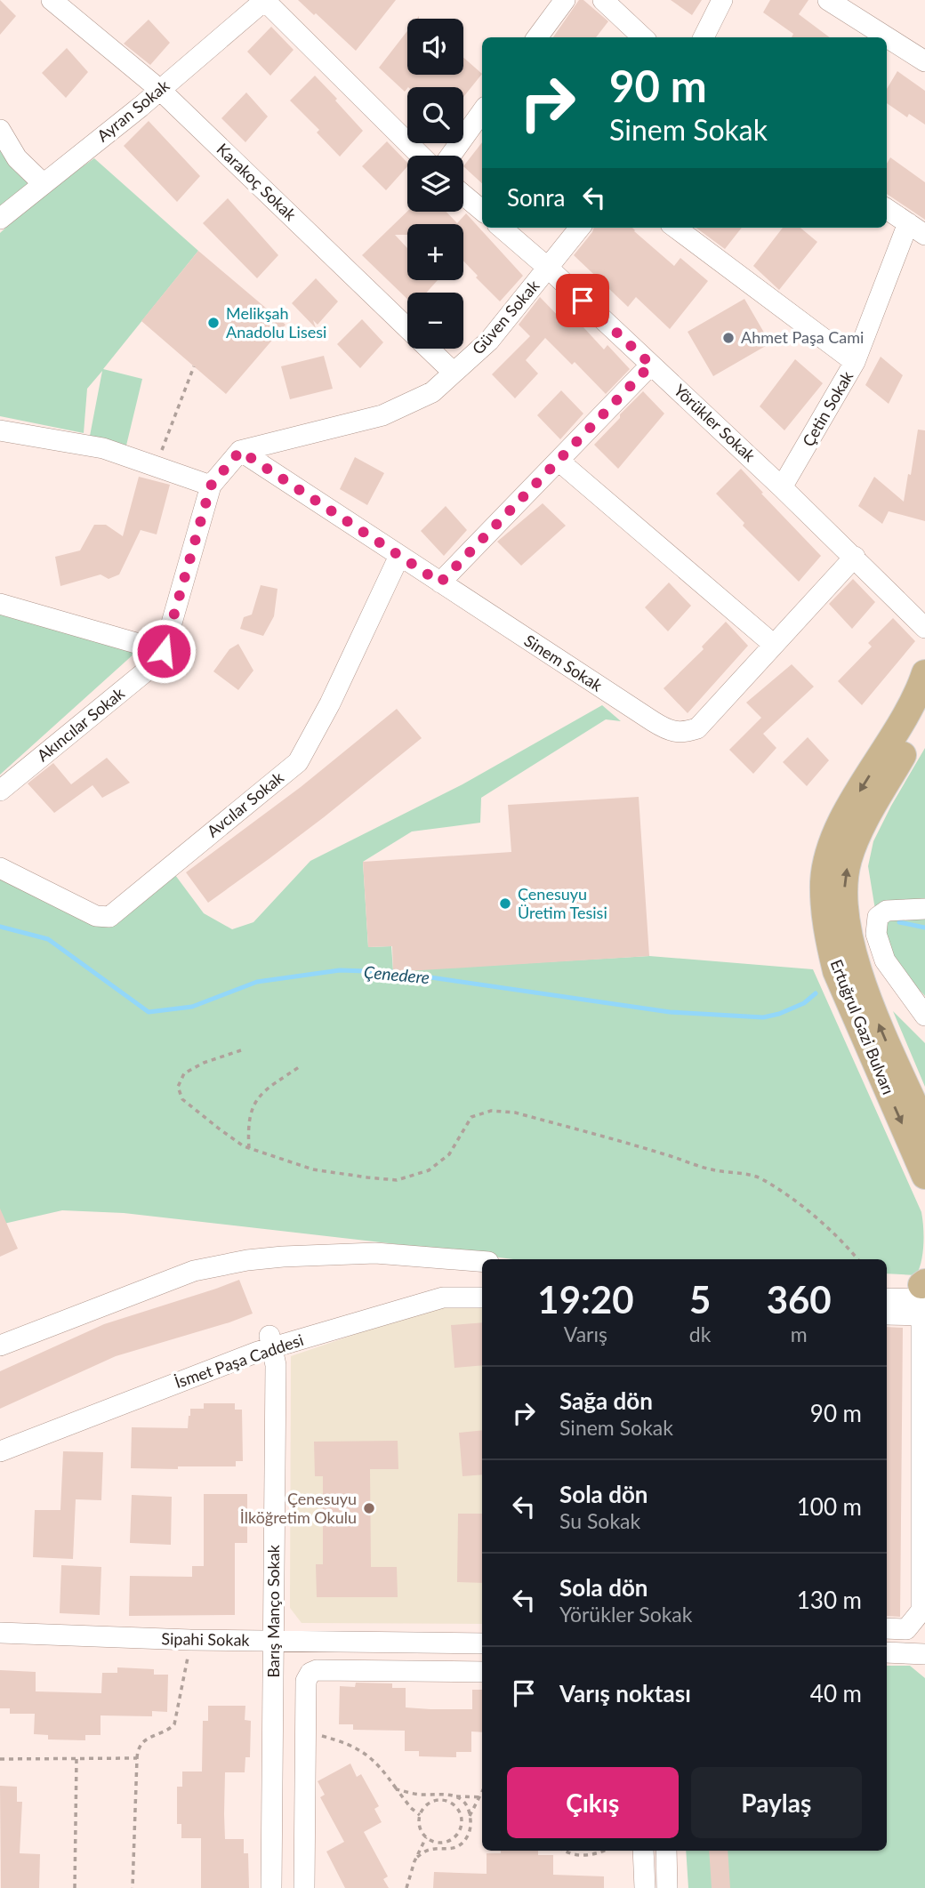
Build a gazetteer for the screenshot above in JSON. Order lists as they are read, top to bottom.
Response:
{
  "streets": {
    "main road": ["Ertuğrul Gazi Bulvarı"],
    "street": [
      "Ayran Sokak",
      "Karakoç Sokak",
      "Güven Sokak",
      "Çetin Sokak",
      "Yörükler Sokak",
      "Sinem Sokak",
      "Akıncılar Sokak",
      "Avcılar Sokak",
      "İsmet Paşa Caddesi",
      "Barış Manço Sokak",
      "Sipahi Sokak"
    ]
  },
  "crossings": [
    ["Ayran Sokak", "Karakoç Sokak"],
    ["Karakoç Sokak", "Güven Sokak"],
    ["Güven Sokak", "Yörükler Sokak"],
    ["Güven Sokak", "Sinem Sokak"],
    ["Güven Sokak", "Akıncılar Sokak"],
    ["Çetin Sokak", "Yörükler Sokak"],
    ["Yörükler Sokak", "Sinem Sokak"],
    ["Sinem Sokak", "Akıncılar Sokak"],
    ["Sinem Sokak", "Avcılar Sokak"],
    ["İsmet Paşa Caddesi", "Barış Manço Sokak"],
    ["Barış Manço Sokak", "Sipahi Sokak"]
  ],
  "water": ["Çenedere"],
  "places": [
    "Melikşah Anadolu Lisesi",
    "Ahmet Paşa Cami",
    "Çenesuyu Üretim Tesisi",
    "Çenesuyu İlköğretim Okulu"
  ],
  "page": {
    "map_buttons": ["+", "−"],
    "turn": ["90 m", "Sinem Sokak"],
    "then": "Sonra",
    "eta": [
      "19:20",
      "Varış",
      "5",
      "dk",
      "360",
      "m"
    ],
    "list": [
      {
        "name": "Sağa dön",
        "note": "Sinem Sokak",
        "value": "90 m"
      },
      {
        "name": "Sola dön",
        "note": "Su Sokak",
        "value": "100 m"
      },
      {
        "name": "Sola dön",
        "note": "Yörükler Sokak",
        "value": "130 m"
      },
      {
        "name": "Varış noktası",
        "value": "40 m"
      }
    ],
    "buttons": ["Çıkış", "Paylaş"]
  }
}
